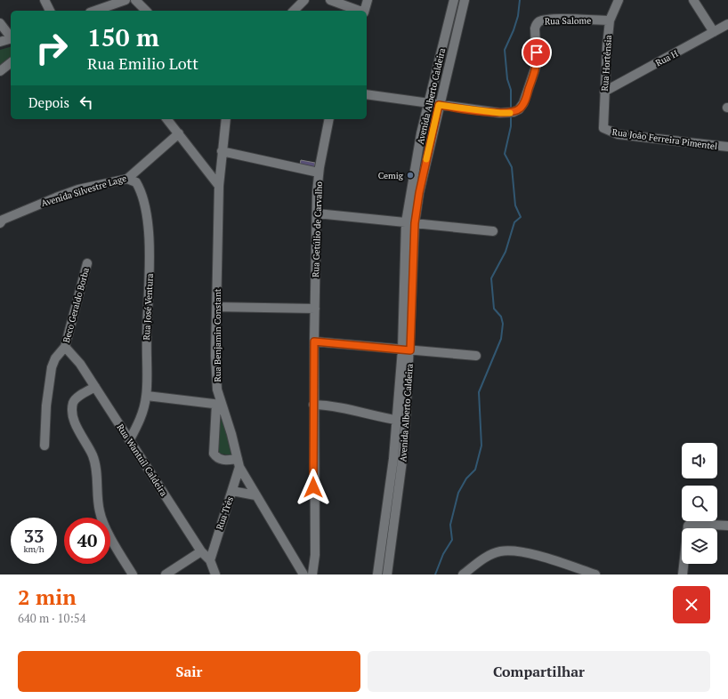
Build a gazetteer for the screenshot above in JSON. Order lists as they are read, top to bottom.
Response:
{
  "streets": {
    "street": [
      "Rua Salome",
      "Rua H",
      "Rua Hortênsia",
      "Avenida Alberto Caldeira",
      "Rua João Ferreira Pimentel",
      "Avenida Silvestre Lage",
      "Rua Getúlio de Carvalho",
      "Beco Geraldo Borba",
      "Rua José Ventura",
      "Rua Benjamin Constant",
      "Rua Wantuil Caldeira",
      "Rua Três"
    ]
  },
  "crossings": [
    ["Rua Salome", "Rua Hortênsia"],
    ["Rua Salome", "Avenida Alberto Caldeira"],
    ["Rua H", "Rua Hortênsia"],
    ["Rua Hortênsia", "Rua João Ferreira Pimentel"],
    ["Avenida Silvestre Lage", "Rua José Ventura"],
    ["Beco Geraldo Borba", "Rua Wantuil Caldeira"],
    ["Rua José Ventura", "Rua Wantuil Caldeira"],
    ["Rua Benjamin Constant", "Rua Três"],
    ["Rua Wantuil Caldeira", "Rua Três"]
  ],
  "places": ["Cemig"],
  "page": {
    "turn": ["150 m", "Rua Emilio Lott"],
    "then": "Depois",
    "speed": "33 km/h",
    "limit": "40",
    "heading": ["2 min", "640 m · 10:54"],
    "buttons": ["Sair", "Compartilhar"]
  }
}
